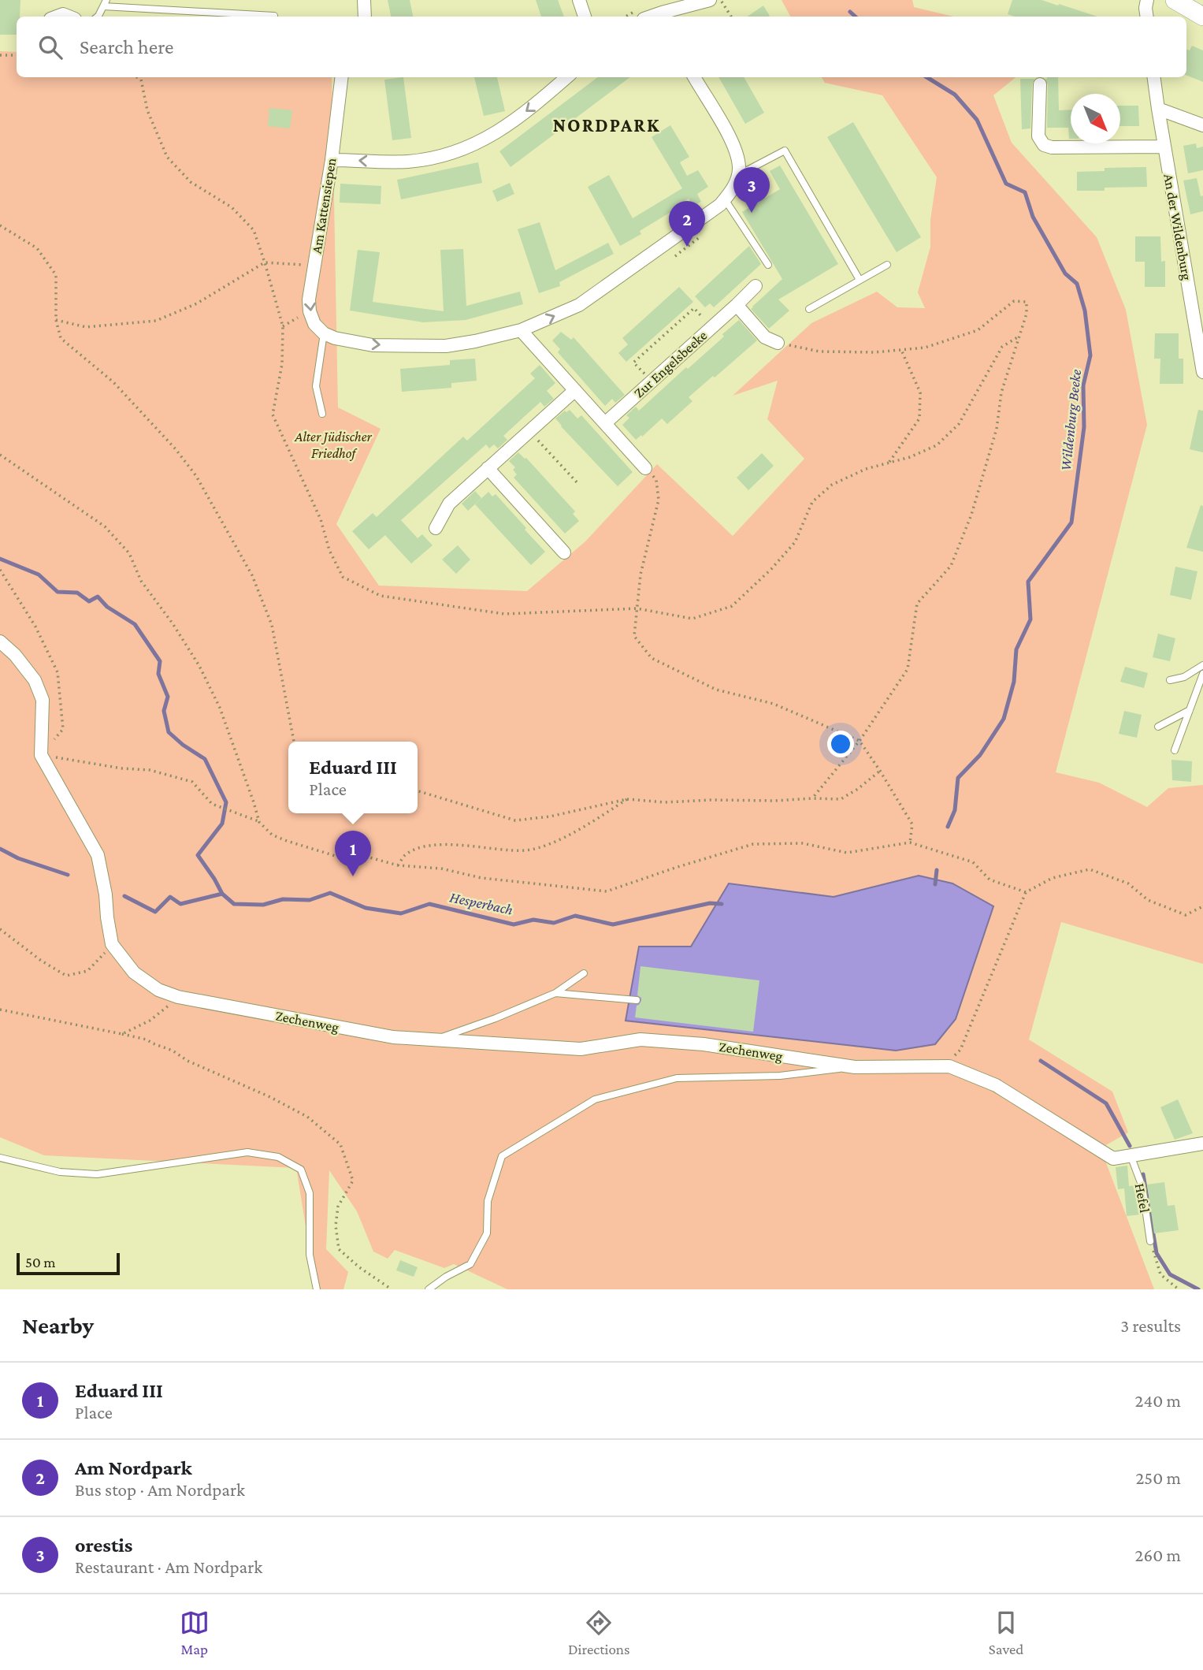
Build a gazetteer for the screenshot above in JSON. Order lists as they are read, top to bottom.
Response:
{
  "streets": {
    "street": [
      "Am Kattensiepen",
      "An der Wildenburg",
      "Zur Engelsbeeke",
      "Zechenweg"
    ],
    "lane": ["Hefel"]
  },
  "crossings": [
    ["Zechenweg", "Hefel"]
  ],
  "districts": ["NORDPARK"],
  "water": ["Wildenburg Beeke", "Hesperbach"],
  "parks": ["Alter Jüdischer Friedhof"],
  "scale_bar": "50 m",
  "north": "bottom right",
  "page": {
    "search": "Search here",
    "pins": ["3", "2", "1"],
    "popup": ["Eduard III", "Place"],
    "scale": "50 m",
    "heading": ["Nearby", "3 results"],
    "list": [
      {
        "mark": "1",
        "name": "Eduard III",
        "note": "Place",
        "value": "240 m"
      },
      {
        "mark": "2",
        "name": "Am Nordpark",
        "note": "Bus stop · Am Nordpark",
        "value": "250 m"
      },
      {
        "mark": "3",
        "name": "orestis",
        "note": "Restaurant · Am Nordpark",
        "value": "260 m"
      }
    ],
    "nav": ["Map", "Directions", "Saved"]
  }
}
